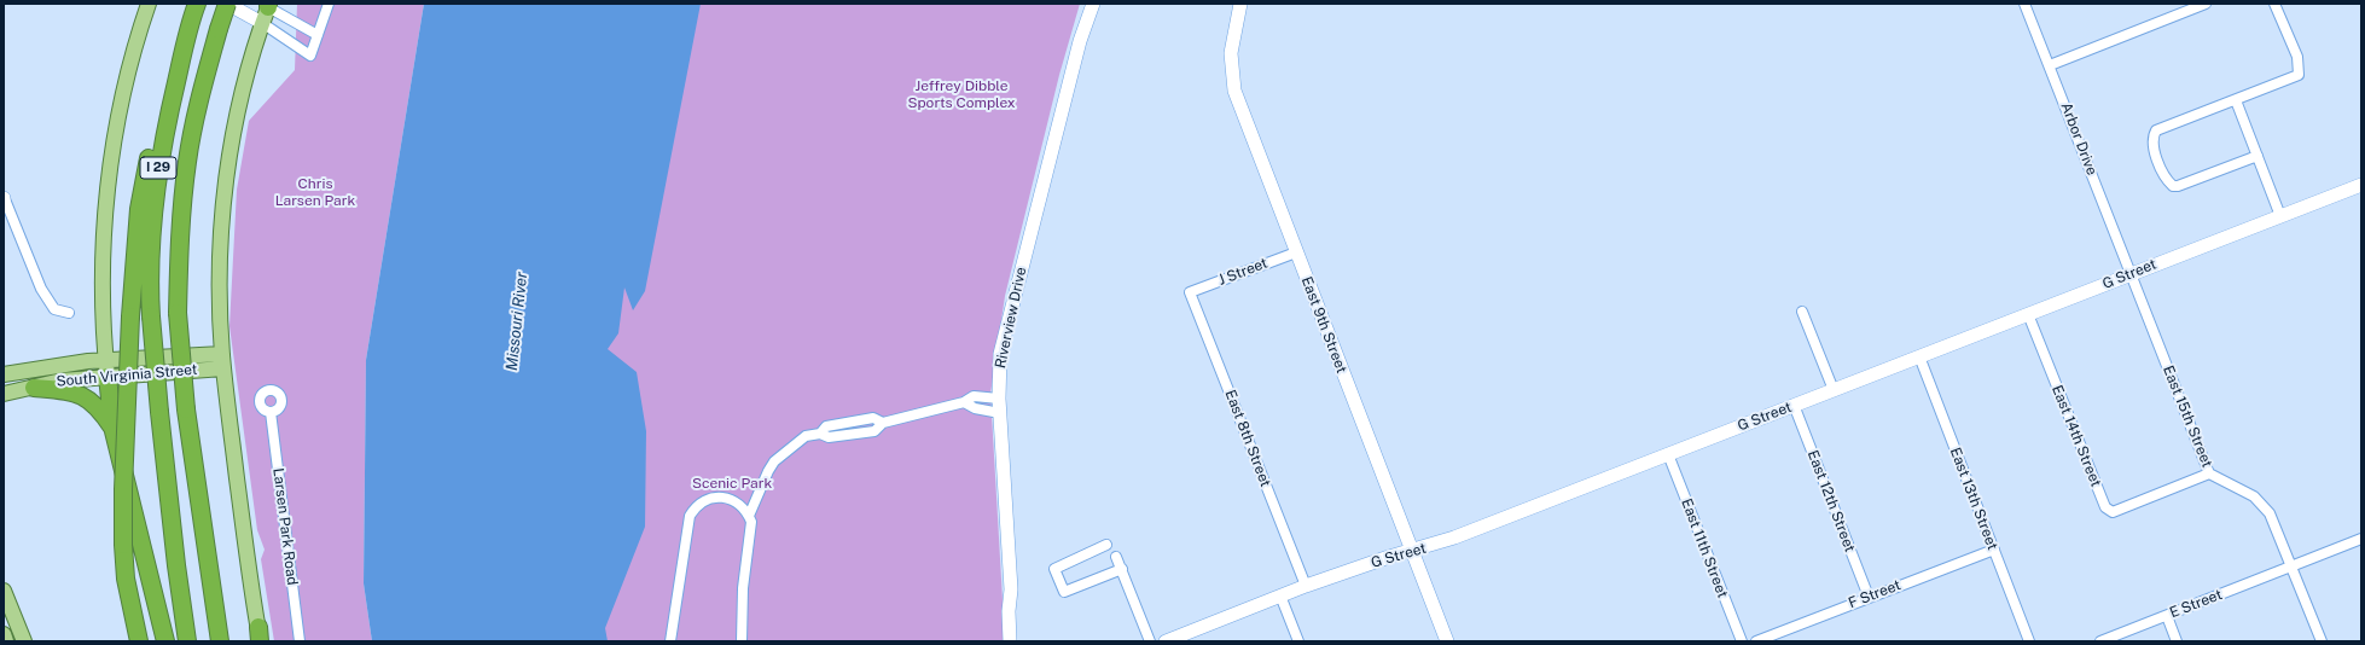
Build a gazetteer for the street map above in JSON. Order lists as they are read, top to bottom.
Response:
{
  "streets": {
    "highway": ["I 29"],
    "main road": [
      "G Street",
      "Riverview Drive",
      "East 9th Street",
      "South Virginia Street"
    ],
    "street": [
      "Arbor Drive",
      "J Street",
      "East 15th Street",
      "East 14th Street",
      "East 8th Street",
      "East 13th Street",
      "East 12th Street",
      "Larsen Park Road",
      "East 11th Street",
      "F Street",
      "E Street"
    ]
  },
  "crossings": [
    ["Arbor Drive", "G Street"],
    ["Arbor Drive", "East 15th Street"],
    ["J Street", "East 9th Street"],
    ["J Street", "East 8th Street"],
    ["G Street", "East 9th Street"],
    ["G Street", "East 15th Street"],
    ["G Street", "East 14th Street"],
    ["G Street", "East 8th Street"],
    ["G Street", "East 13th Street"],
    ["G Street", "East 12th Street"],
    ["G Street", "East 11th Street"],
    ["East 15th Street", "East 14th Street"],
    ["East 15th Street", "E Street"],
    ["East 13th Street", "F Street"],
    ["East 12th Street", "F Street"]
  ],
  "water": ["Missouri River"],
  "parks": ["Jeffrey Dibble Sports Complex", "Chris Larsen Park", "Scenic Park"]
}
